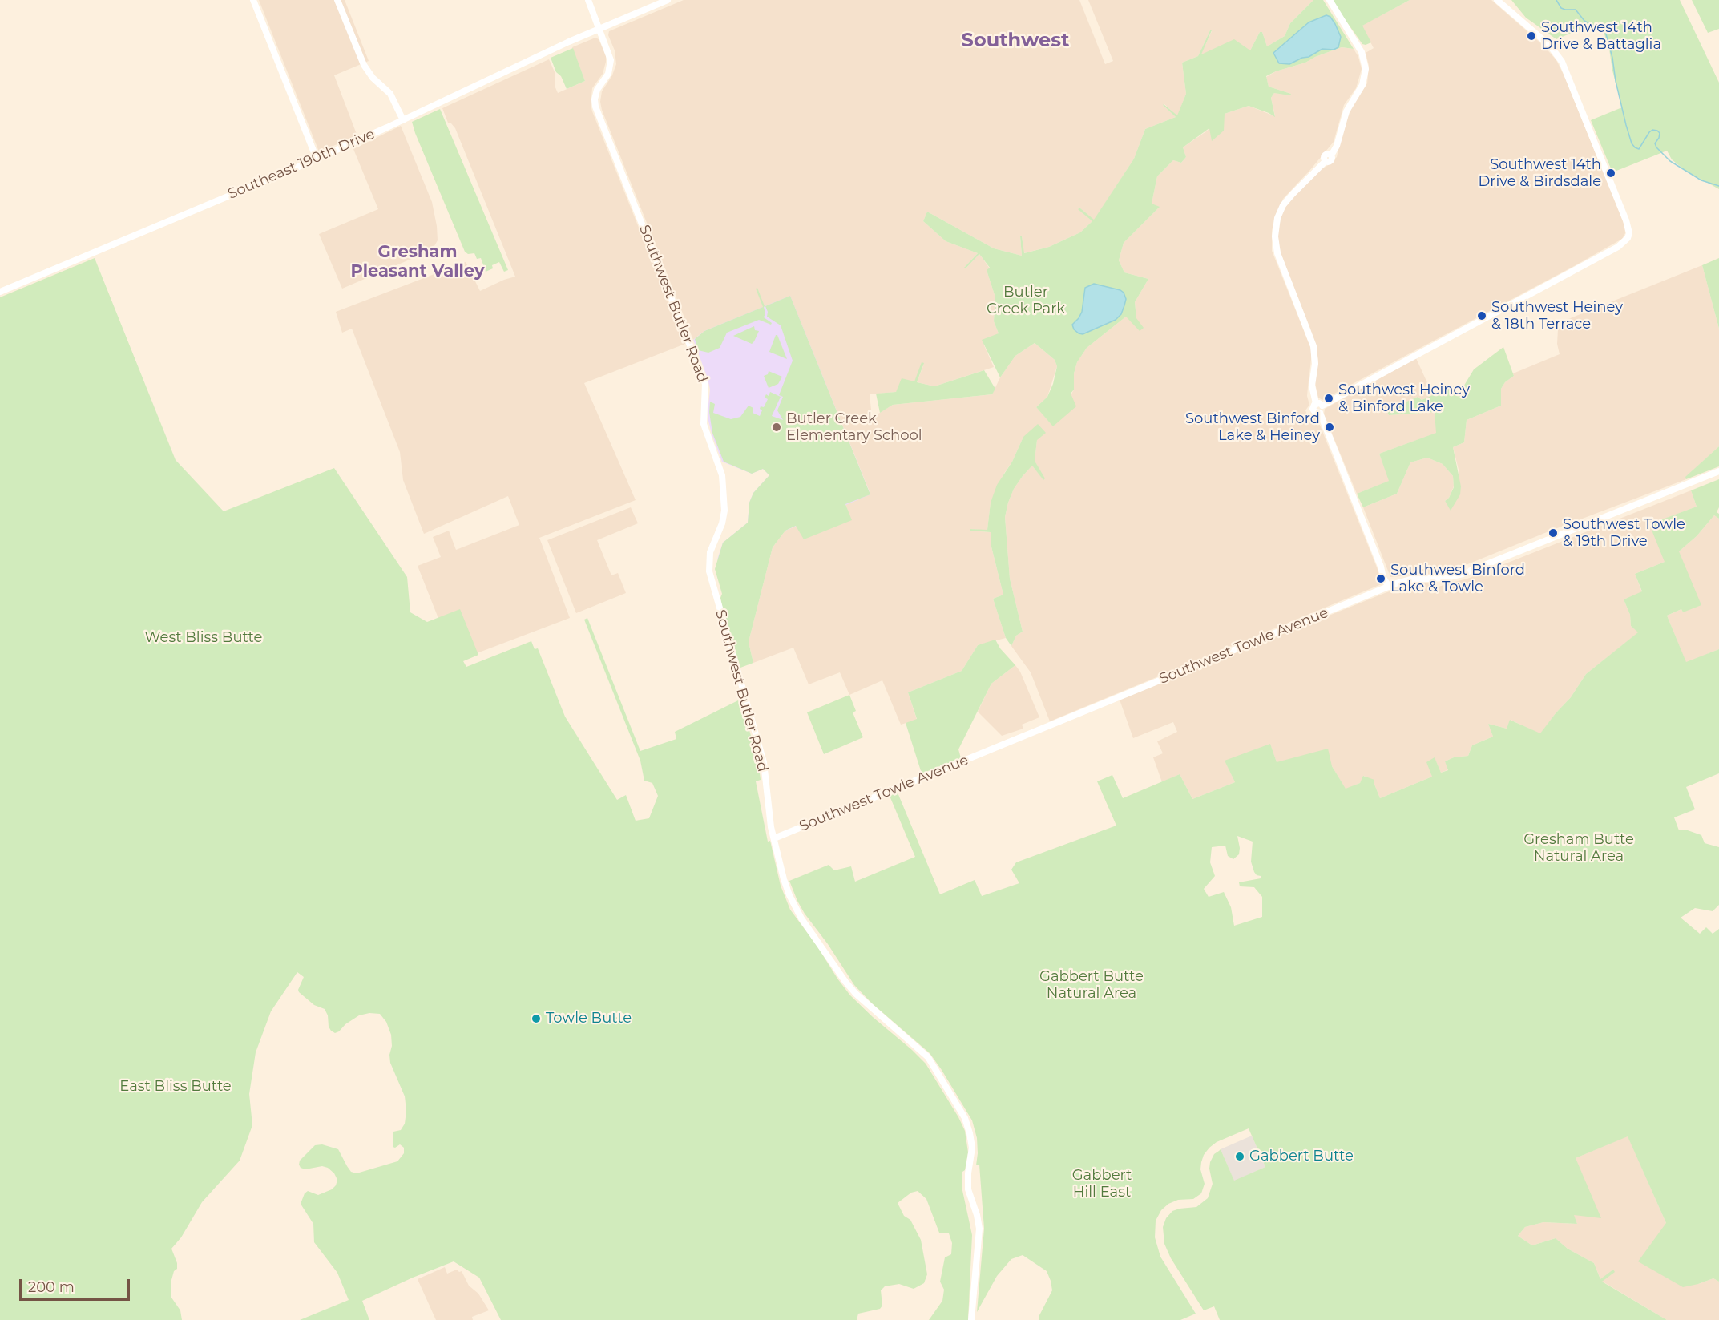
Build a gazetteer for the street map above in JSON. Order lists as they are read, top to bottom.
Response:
{
  "streets": {
    "main road": ["Southeast 190th Drive", "Southwest Butler Road", "Southwest Towle Avenue"]
  },
  "crossings": [
    ["Southeast 190th Drive", "Southwest Butler Road"],
    ["Southwest Butler Road", "Southwest Towle Avenue"]
  ],
  "districts": ["Southwest", "Gresham Pleasant Valley"],
  "parks": [
    "Butler Creek Park",
    "West Bliss Butte",
    "Gresham Butte Natural Area",
    "Gabbert Butte Natural Area",
    "East Bliss Butte",
    "Gabbert Hill East"
  ],
  "places": [
    "Southwest 14th Drive & Battaglia",
    "Southwest 14th Drive & Birdsdale",
    "Southwest Heiney & 18th Terrace",
    "Southwest Heiney & Binford Lake",
    "Butler Creek Elementary School",
    "Southwest Binford Lake & Heiney",
    "Southwest Towle & 19th Drive",
    "Southwest Binford Lake & Towle",
    "Towle Butte",
    "Gabbert Butte"
  ],
  "scale_bar": "200 m"
}
